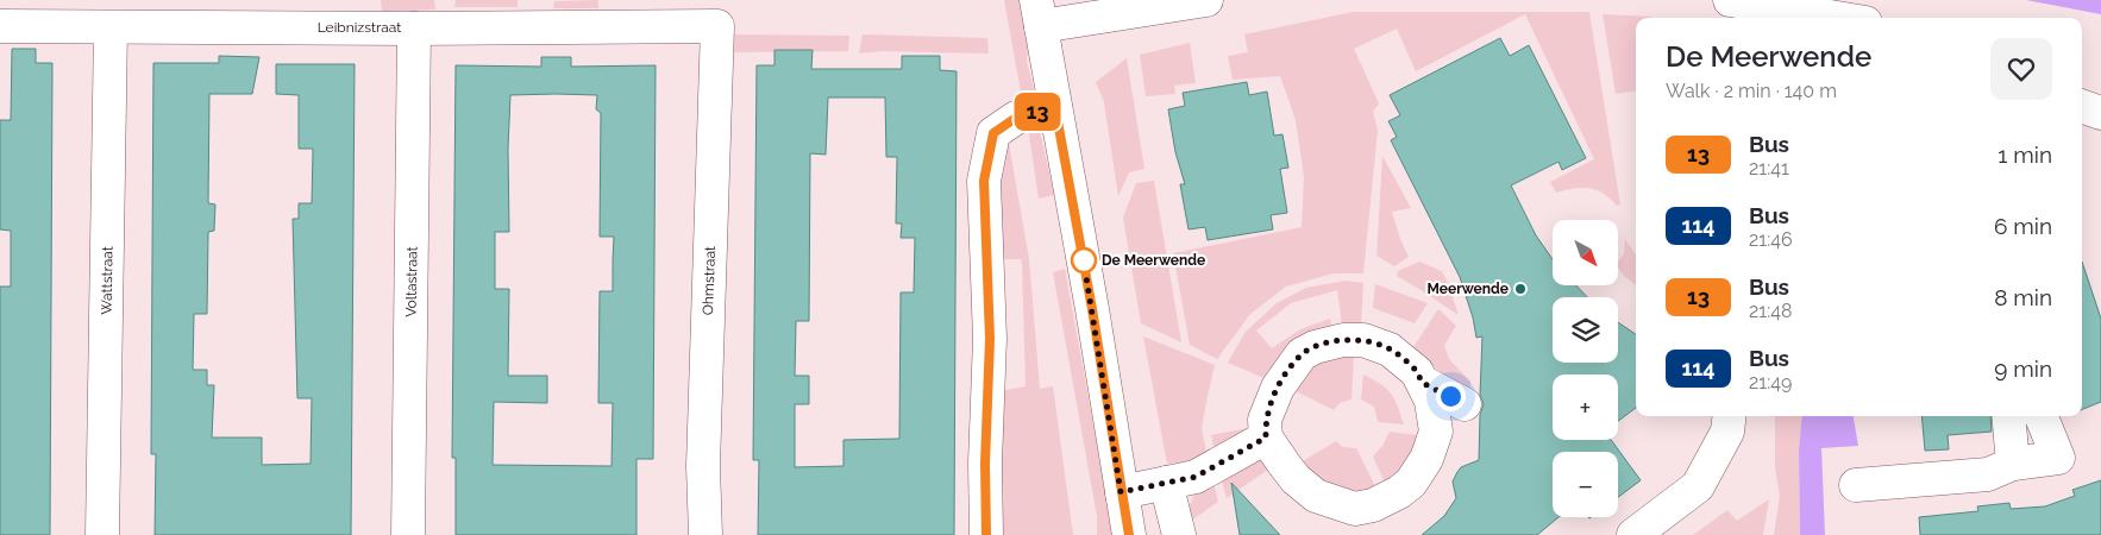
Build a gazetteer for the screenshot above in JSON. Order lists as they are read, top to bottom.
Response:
{
  "streets": {
    "street": [
      "Leibnizstraat",
      "Wattstraat",
      "Ohmstraat",
      "Voltastraat"
    ]
  },
  "crossings": [
    ["Leibnizstraat", "Wattstraat"],
    ["Leibnizstraat", "Ohmstraat"],
    ["Leibnizstraat", "Voltastraat"]
  ],
  "places": ["De Meerwende", "Meerwende"],
  "lines": ["bus line 13"],
  "north": "bottom right",
  "page": {
    "on_map": "13",
    "heading": ["De Meerwende", "Walk · 2 min · 140 m"],
    "list": [
      {
        "mark": "13",
        "name": "Bus",
        "note": "21:41",
        "value": "1 min"
      },
      {
        "mark": "114",
        "name": "Bus",
        "note": "21:46",
        "value": "6 min"
      },
      {
        "mark": "13",
        "name": "Bus",
        "note": "21:48",
        "value": "8 min"
      },
      {
        "mark": "114",
        "name": "Bus",
        "note": "21:49",
        "value": "9 min"
      }
    ],
    "map_buttons": ["+", "−"]
  }
}
